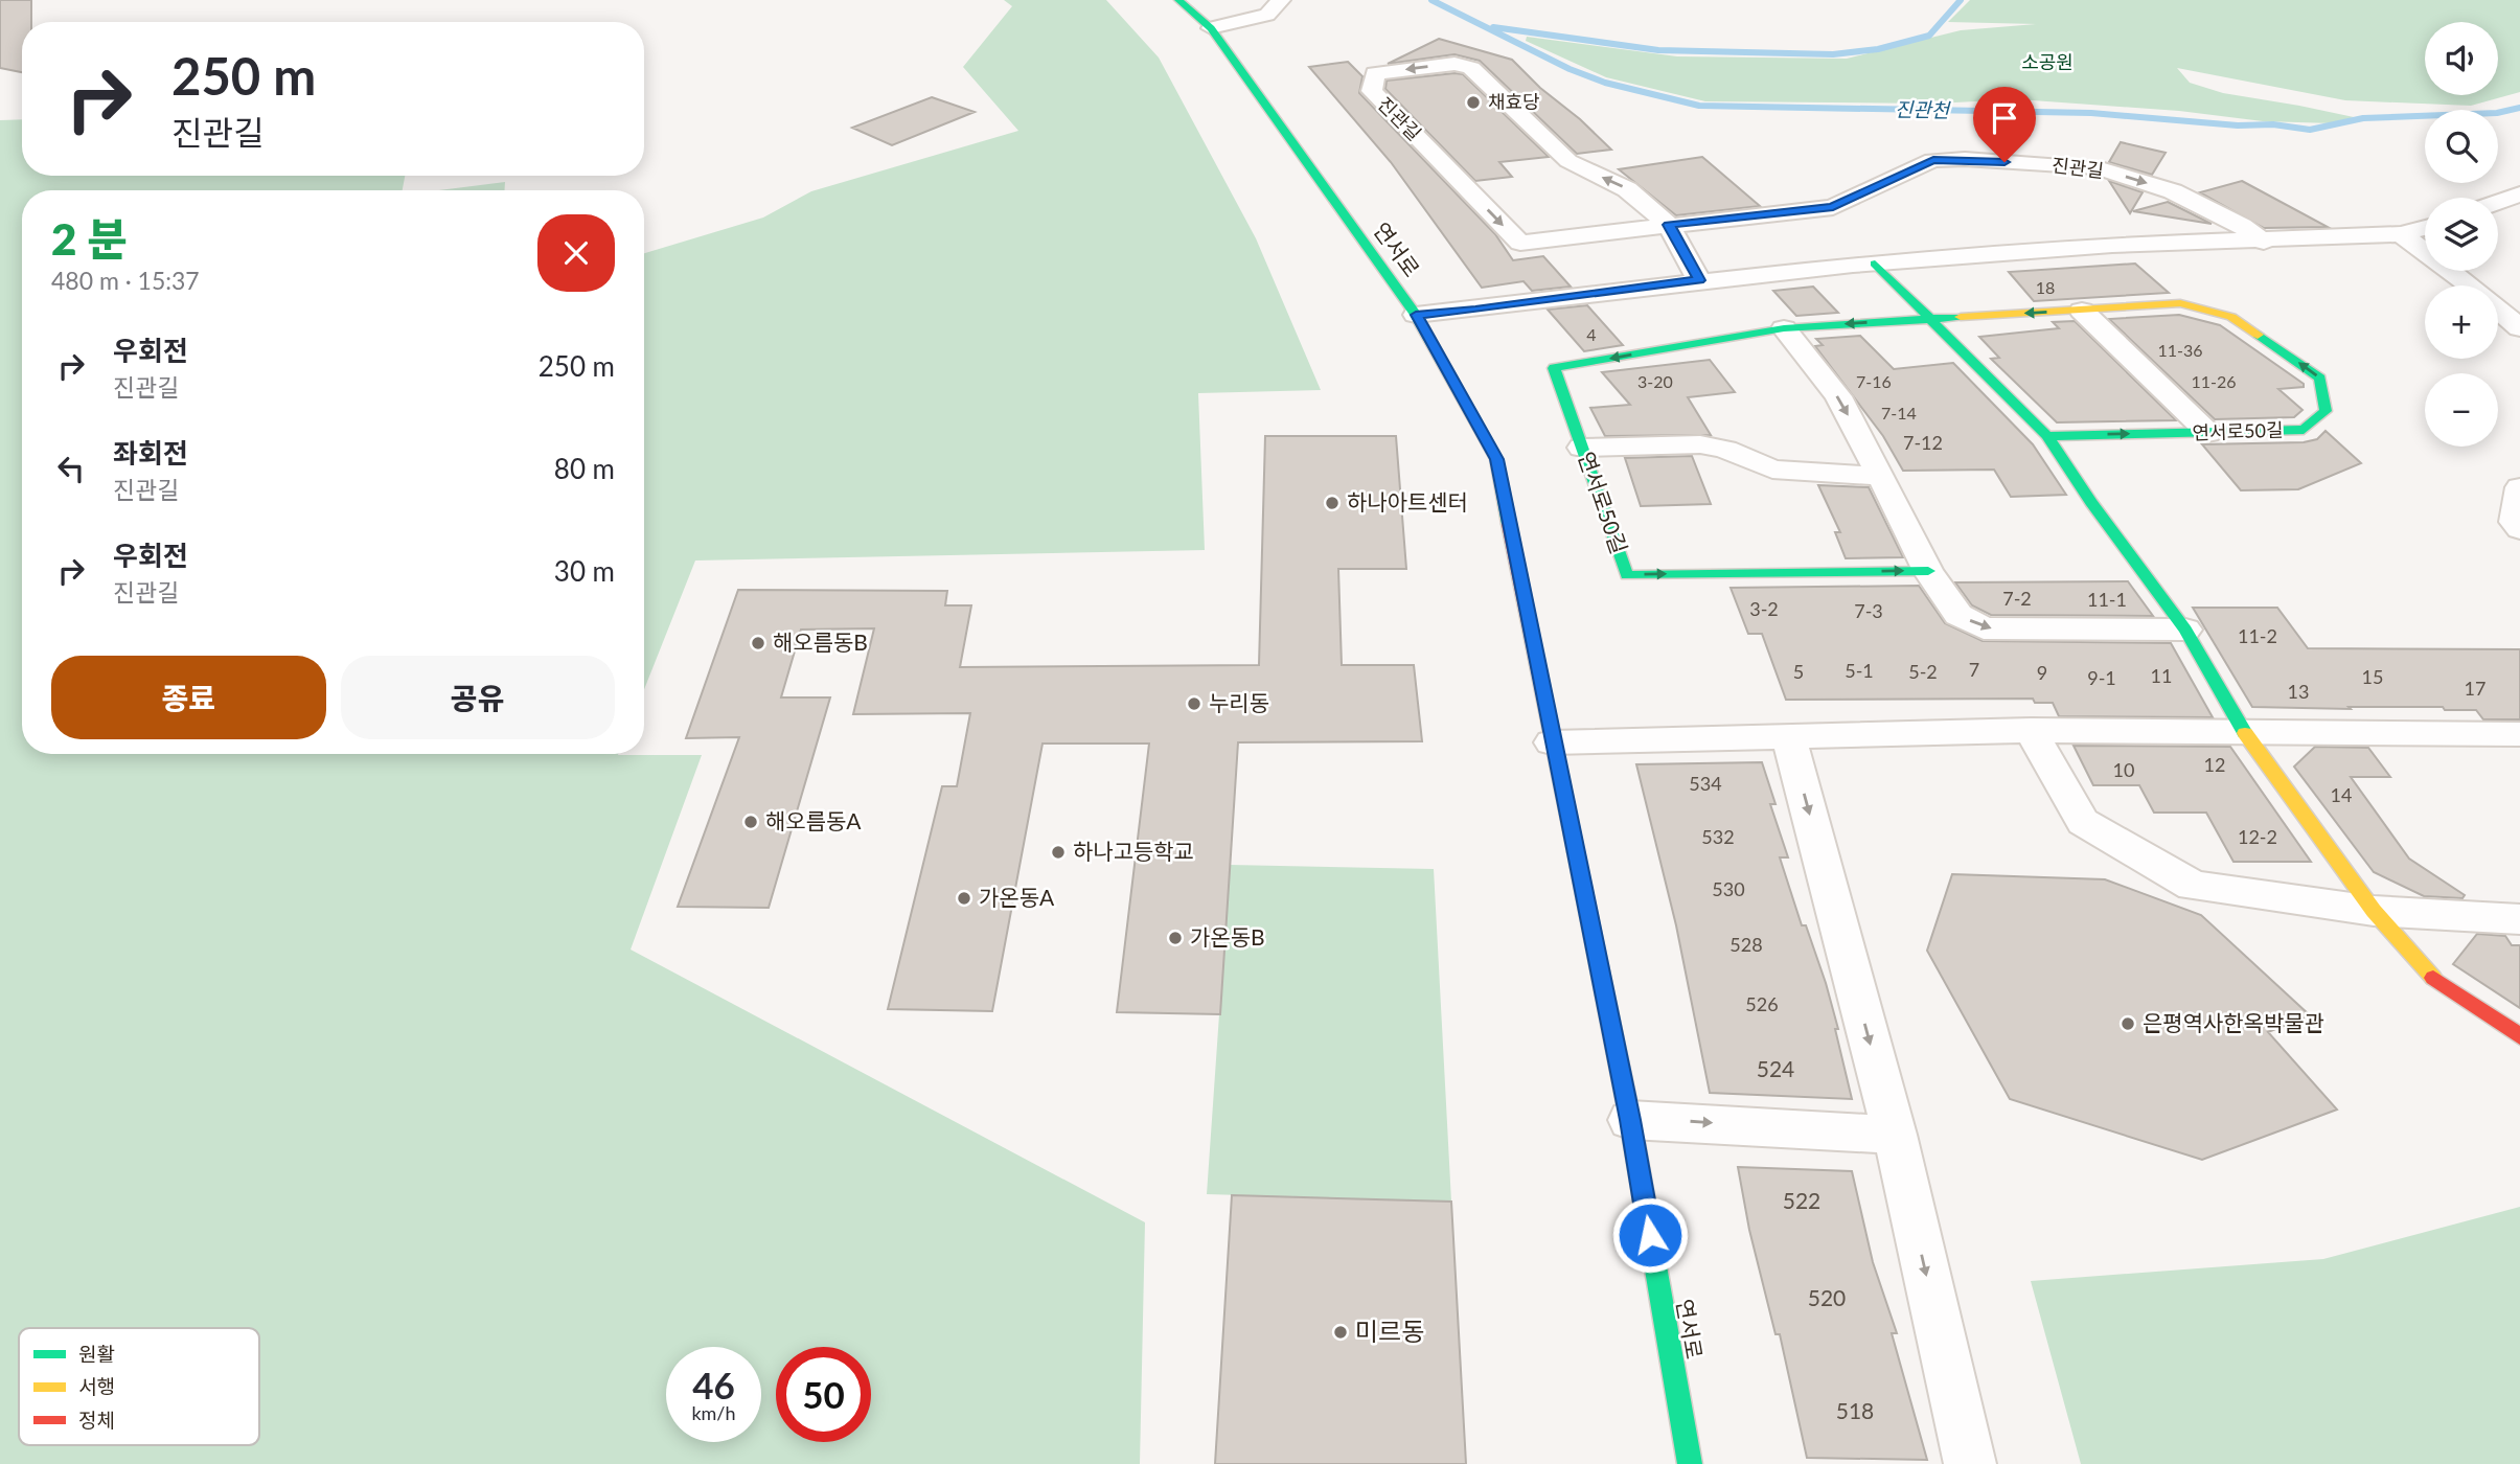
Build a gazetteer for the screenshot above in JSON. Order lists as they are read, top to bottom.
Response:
{
  "streets": {
    "street": ["진관길", "연서로", "연서로50길"]
  },
  "water": ["진관천"],
  "parks": ["소공원"],
  "places": [
    "채효당",
    "하나아트센터",
    "해오름동B",
    "누리동",
    "해오름동A",
    "하나고등학교",
    "가온동A",
    "가온동B",
    "은평역사한옥박물관",
    "미르동"
  ],
  "house_numbers": [
    "18",
    "4",
    "11-36",
    "3-20",
    "7-16",
    "11-26",
    "7-14",
    "7-12",
    "7-2",
    "11-1",
    "3-2",
    "7-3",
    "11-2",
    "7",
    "5-1",
    "5",
    "5-2",
    "9",
    "11",
    "15",
    "9-1",
    "17",
    "13",
    "12",
    "10",
    "534",
    "14",
    "532",
    "12-2",
    "530",
    "528",
    "526",
    "524",
    "522",
    "520",
    "518"
  ],
  "legend": ["원활", "서행", "정체"],
  "page": {
    "map_buttons": ["+", "−"],
    "turn": ["250 m", "진관길"],
    "heading": ["2 분", "480 m · 15:37"],
    "list": [
      {
        "name": "우회전",
        "note": "진관길",
        "value": "250 m"
      },
      {
        "name": "좌회전",
        "note": "진관길",
        "value": "80 m"
      },
      {
        "name": "우회전",
        "note": "진관길",
        "value": "30 m"
      }
    ],
    "buttons": ["종료", "공유"],
    "speed": "46 km/h",
    "limit": "50"
  }
}
